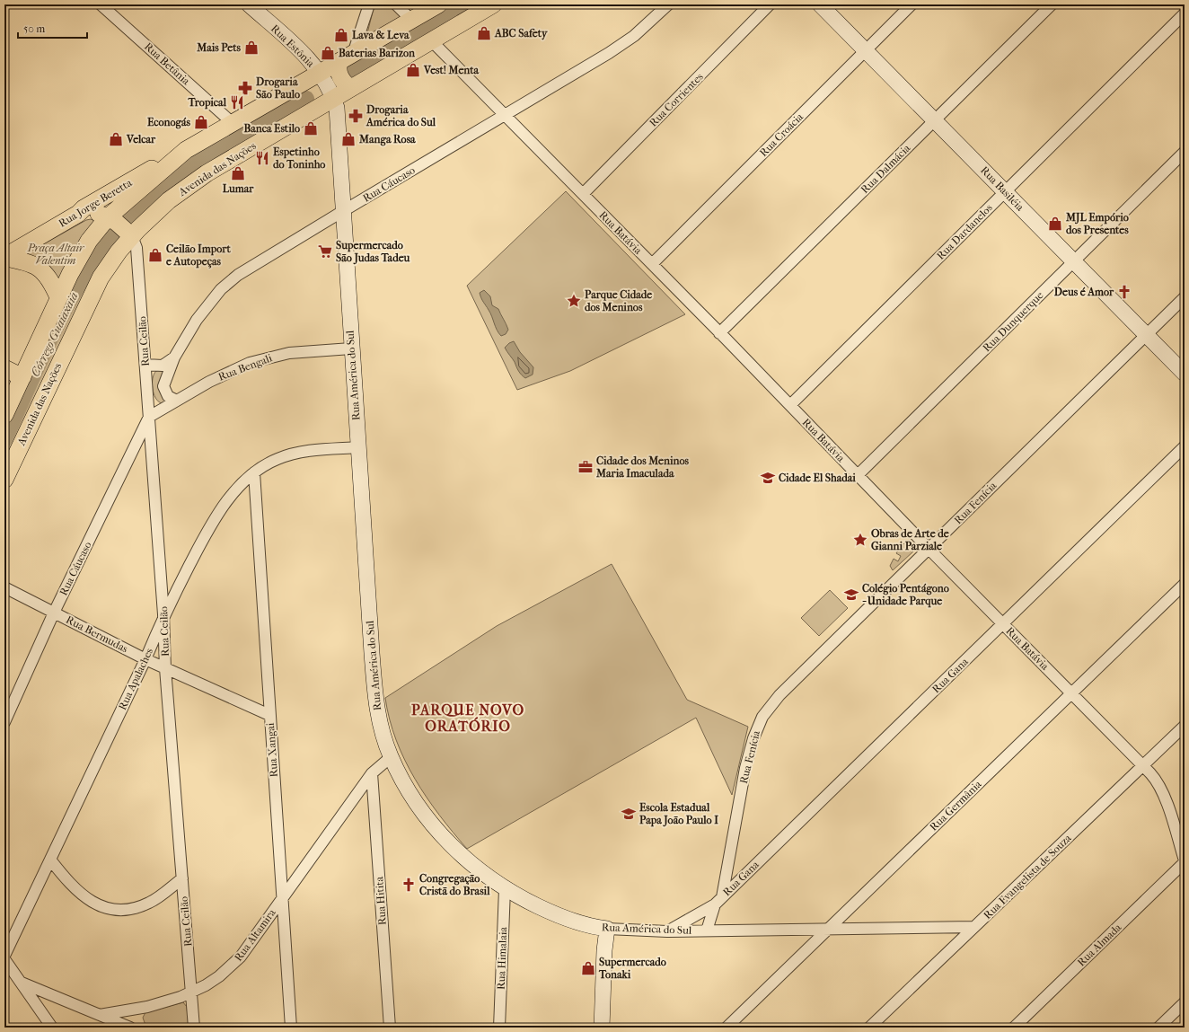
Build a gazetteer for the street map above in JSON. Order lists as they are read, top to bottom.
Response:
{
  "streets": {
    "main road": [
      "Rua Estônia",
      "Avenida das Nações",
      "Rua Basiléia",
      "Rua Jorge Beretta",
      "Rua América do Sul"
    ],
    "street": [
      "Rua Betânia",
      "Rua Corrientes",
      "Rua Croácia",
      "Rua Dalmácia",
      "Rua Cáucaso",
      "Rua Dardanelos",
      "Rua Batávia",
      "Rua Dunquerque",
      "Rua Ceilão",
      "Rua Bengali",
      "Rua Fenícia",
      "Rua Bermudas",
      "Rua Gana",
      "Rua Apalaches",
      "Rua Xangai",
      "Rua Germânia",
      "Rua Evangelista de Souza",
      "Rua Hitita",
      "Rua Altamira",
      "Rua Almada",
      "Rua Himalaia"
    ]
  },
  "crossings": [
    ["Rua Estônia", "Rua América do Sul"],
    ["Rua Corrientes", "Rua Batávia"],
    ["Rua Croácia", "Rua Basiléia"],
    ["Rua Croácia", "Rua Batávia"],
    ["Avenida das Nações", "Rua Batávia"],
    ["Avenida das Nações", "Rua Ceilão"],
    ["Avenida das Nações", "Rua América do Sul"],
    ["Rua Dalmácia", "Rua Basiléia"],
    ["Rua Dalmácia", "Rua Batávia"],
    ["Rua Cáucaso", "Rua Batávia"],
    ["Rua Cáucaso", "Rua Ceilão"],
    ["Rua Cáucaso", "Rua Bengali"],
    ["Rua Cáucaso", "Rua América do Sul"],
    ["Rua Cáucaso", "Rua Bermudas"],
    ["Rua Basiléia", "Rua Dardanelos"],
    ["Rua Basiléia", "Rua Dunquerque"],
    ["Rua Basiléia", "Rua Fenícia"],
    ["Rua Dardanelos", "Rua Batávia"],
    ["Rua Batávia", "Rua Dunquerque"],
    ["Rua Batávia", "Rua Fenícia"],
    ["Rua Batávia", "Rua Gana"],
    ["Rua Batávia", "Rua Germânia"],
    ["Rua Batávia", "Rua Evangelista de Souza"],
    ["Rua Batávia", "Rua Almada"],
    ["Rua Ceilão", "Rua Bengali"],
    ["Rua Ceilão", "Rua Bermudas"],
    ["Rua Ceilão", "Rua Apalaches"],
    ["Rua Ceilão", "Rua Altamira"],
    ["Rua Bengali", "Rua América do Sul"],
    ["Rua América do Sul", "Rua Gana"],
    ["Rua América do Sul", "Rua Apalaches"],
    ["Rua América do Sul", "Rua Germânia"],
    ["Rua América do Sul", "Rua Evangelista de Souza"],
    ["Rua América do Sul", "Rua Altamira"],
    ["Rua América do Sul", "Rua Himalaia"],
    ["Rua Fenícia", "Rua Gana"],
    ["Rua Bermudas", "Rua Apalaches"],
    ["Rua Bermudas", "Rua Xangai"],
    ["Rua Apalaches", "Rua Xangai"],
    ["Rua Xangai", "Rua Altamira"],
    ["Rua Hitita", "Rua Altamira"]
  ],
  "districts": ["PARQUE NOVO ORATÓRIO"],
  "water": ["Córrego Guaiaxaia"],
  "parks": ["Praça Altair Valentim"],
  "places": {
    "shop": [
      "ABC Safety",
      "Lava & Leva",
      "Mais Pets",
      "Baterias Barizon",
      "Vest! Menta",
      "Econogás",
      "Banca Estilo",
      "Velcar",
      "Manga Rosa",
      "Lumar",
      "MJL Empório dos Presentes",
      "Ceilão Import e Autopeças",
      "Supermercado Tonaki"
    ],
    "pharmacy": ["Drogaria São Paulo", "Drogaria América do Sul"],
    "restaurant": ["Tropical", "Espetinho do Toninho"],
    "supermarket": ["Supermercado São Judas Tadeu"],
    "church": ["Deus é Amor", "Congregação Cristã do Brasil"],
    "place": ["Parque Cidade dos Meninos", "Obras de Arte de Gianni Parziale"],
    "office": ["Cidade dos Meninos Maria Imaculada"],
    "school or university": ["Cidade El Shadai", "Colégio Pentágono - Unidade Parque", "Escola Estadual Papa João Paulo I"]
  },
  "scale_bar": "50 m"
}
